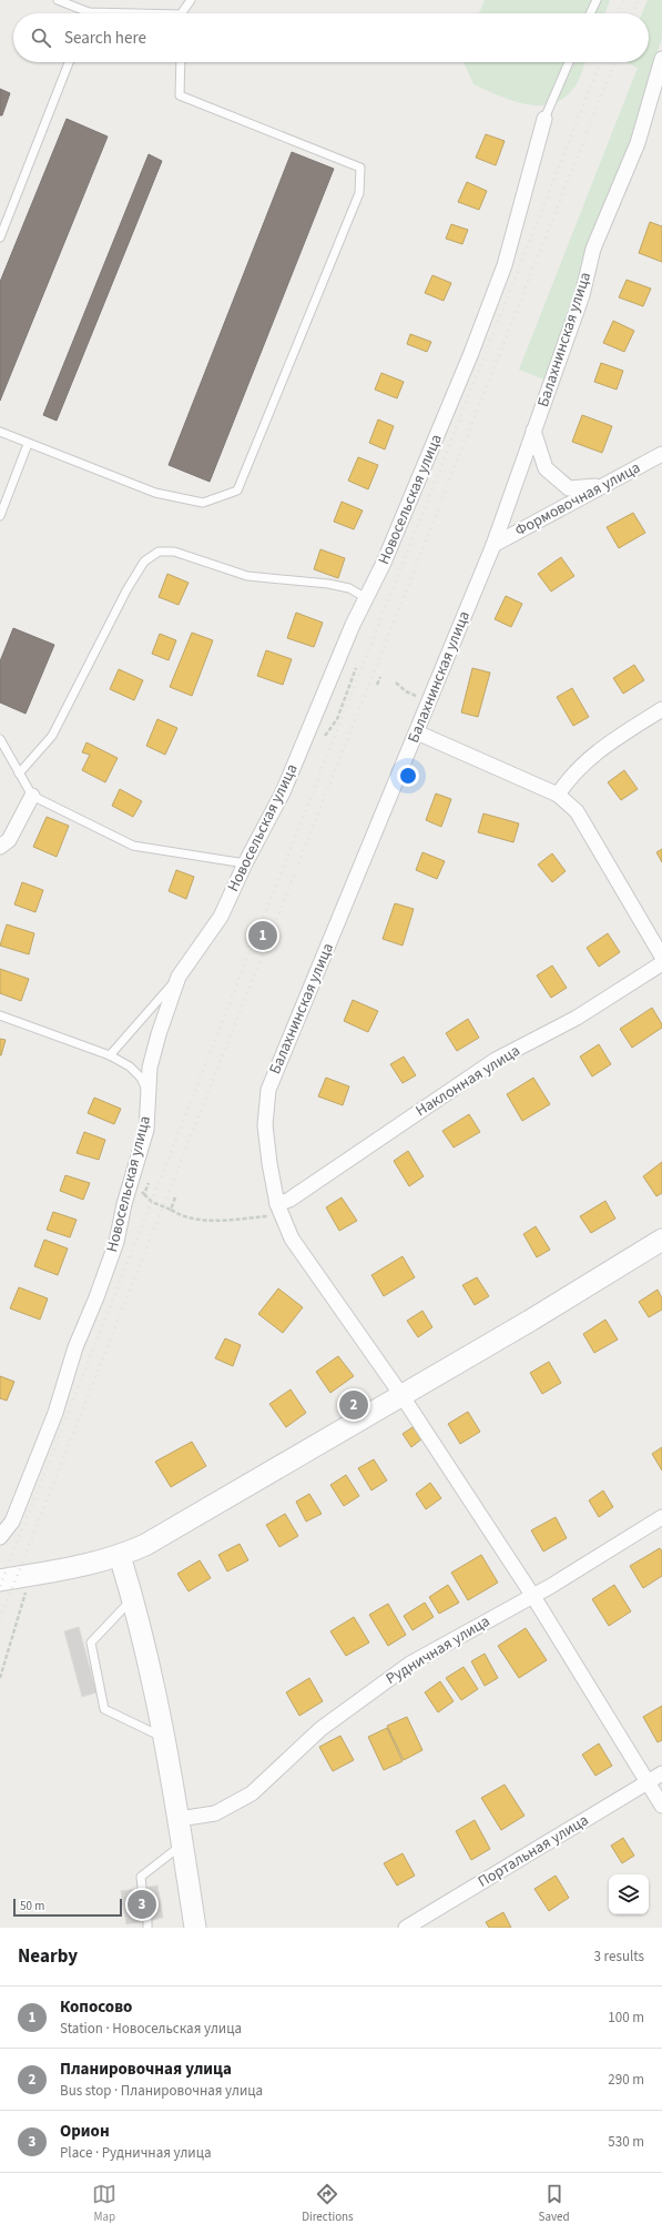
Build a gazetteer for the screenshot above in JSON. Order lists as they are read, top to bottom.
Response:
{
  "streets": {
    "street": [
      "Балахнинская улица",
      "Новосельская улица",
      "Формовочная улица",
      "Наклонная улица",
      "Рудничная улица",
      "Портальная улица"
    ]
  },
  "crossings": [
    ["Балахнинская улица", "Формовочная улица"],
    ["Балахнинская улица", "Наклонная улица"],
    ["Балахнинская улица", "Рудничная улица"],
    ["Балахнинская улица", "Портальная улица"]
  ],
  "scale_bar": "50 m",
  "page": {
    "search": "Search here",
    "pins": ["1", "2", "3"],
    "scale": "50 m",
    "heading": ["Nearby", "3 results"],
    "list": [
      {
        "mark": "1",
        "name": "Копосово",
        "note": "Station · Новосельская улица",
        "value": "100 m"
      },
      {
        "mark": "2",
        "name": "Планировочная улица",
        "note": "Bus stop · Планировочная улица",
        "value": "290 m"
      },
      {
        "mark": "3",
        "name": "Орион",
        "note": "Place · Рудничная улица",
        "value": "530 m"
      }
    ],
    "nav": ["Map", "Directions", "Saved"]
  }
}
